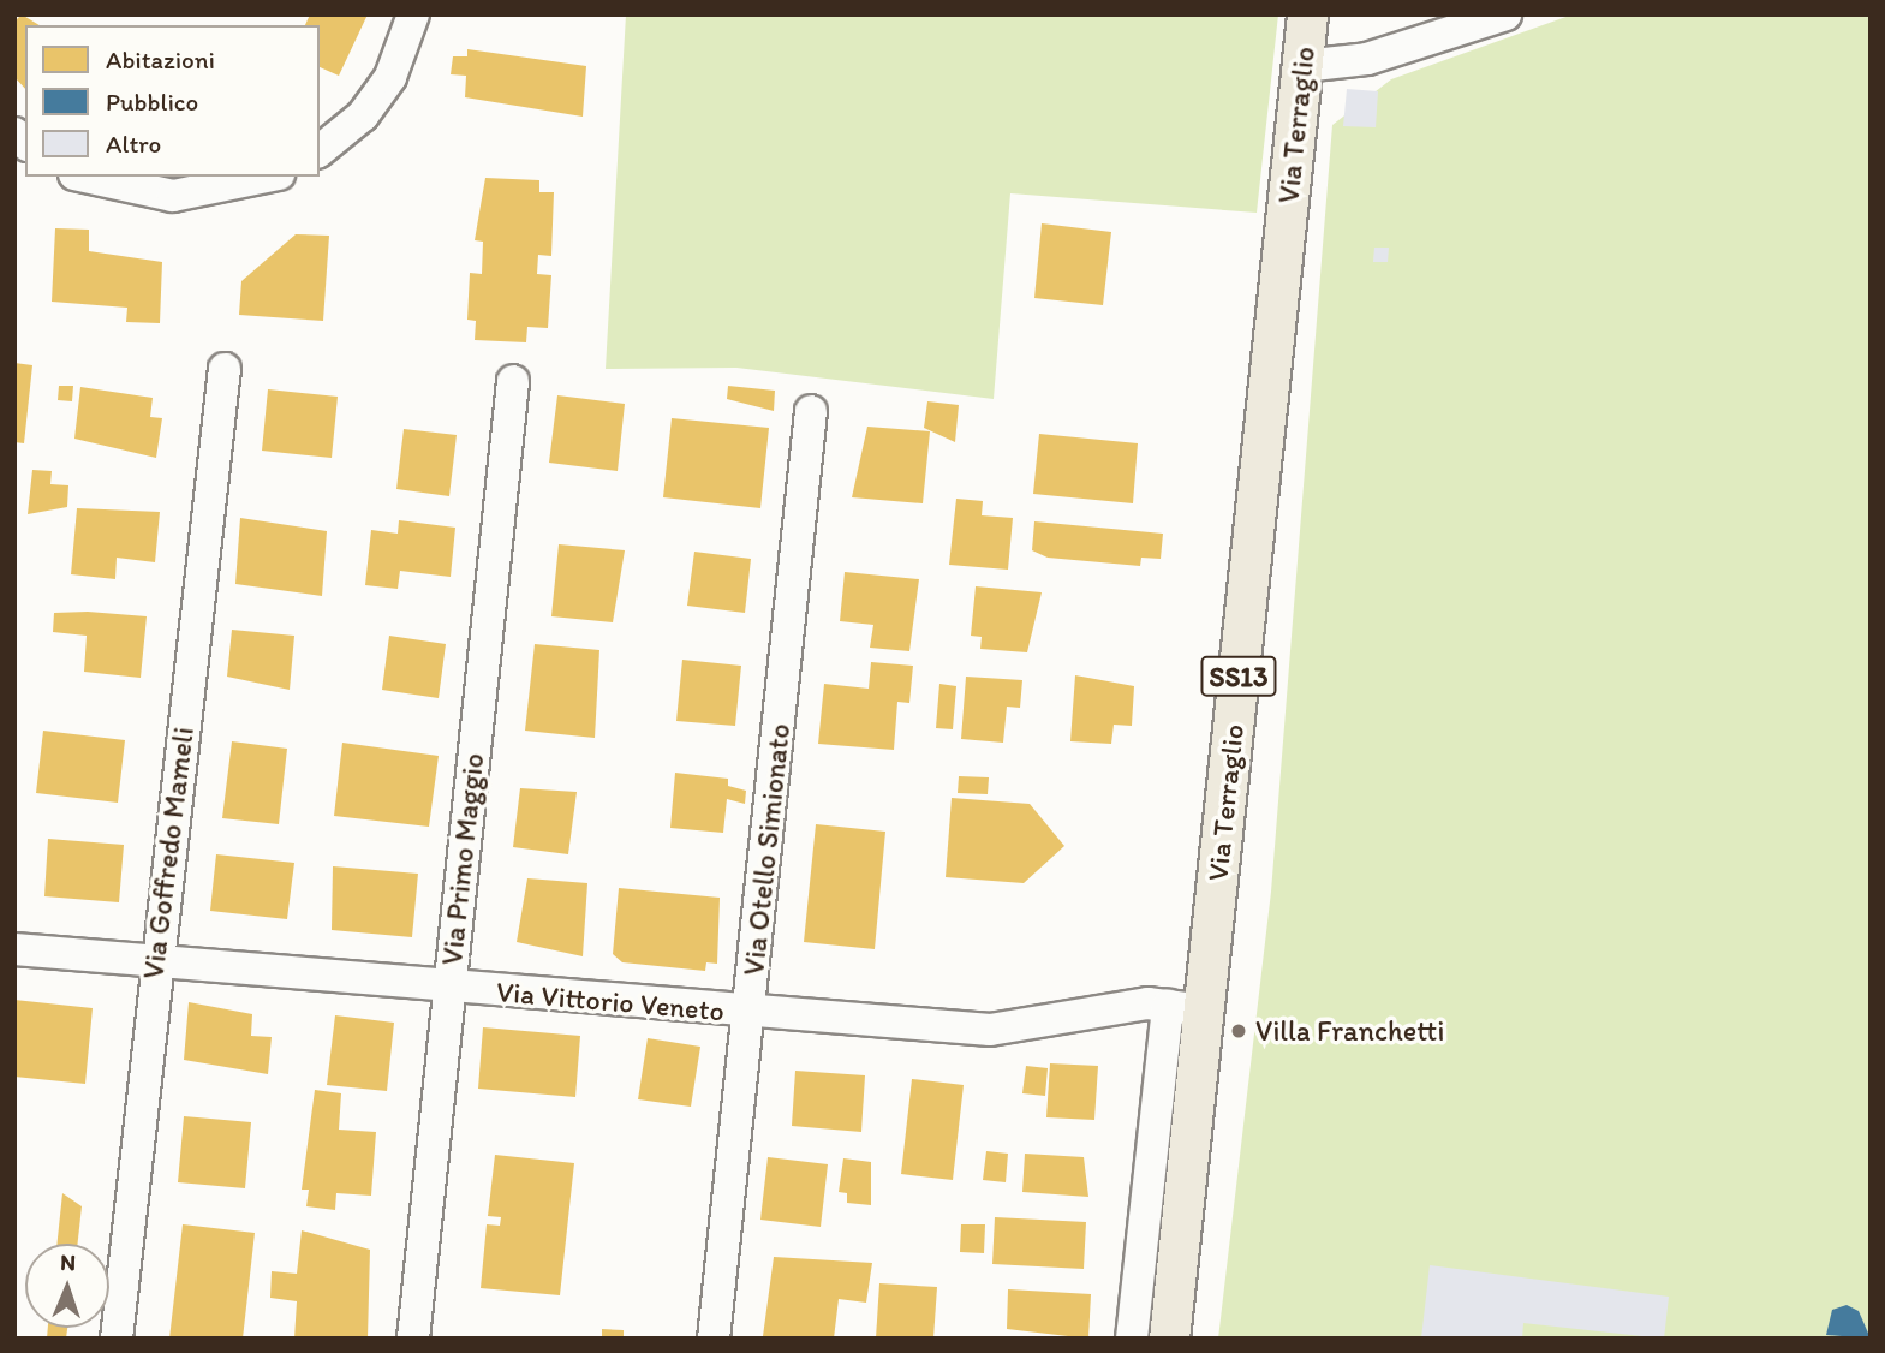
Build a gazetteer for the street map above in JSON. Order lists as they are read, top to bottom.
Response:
{
  "streets": {
    "main road": ["Via Terraglio", "SS13"],
    "street": [
      "Via Otello Simionato",
      "Via Goffredo Mameli",
      "Via Primo Maggio",
      "Via Vittorio Veneto"
    ]
  },
  "crossings": [
    ["Via Terraglio", "Via Vittorio Veneto"],
    ["Via Otello Simionato", "Via Vittorio Veneto"],
    ["Via Goffredo Mameli", "Via Vittorio Veneto"],
    ["Via Primo Maggio", "Via Vittorio Veneto"]
  ],
  "places": ["Villa Franchetti"],
  "legend": ["Abitazioni", "Pubblico", "Altro"],
  "north": "top"
}
